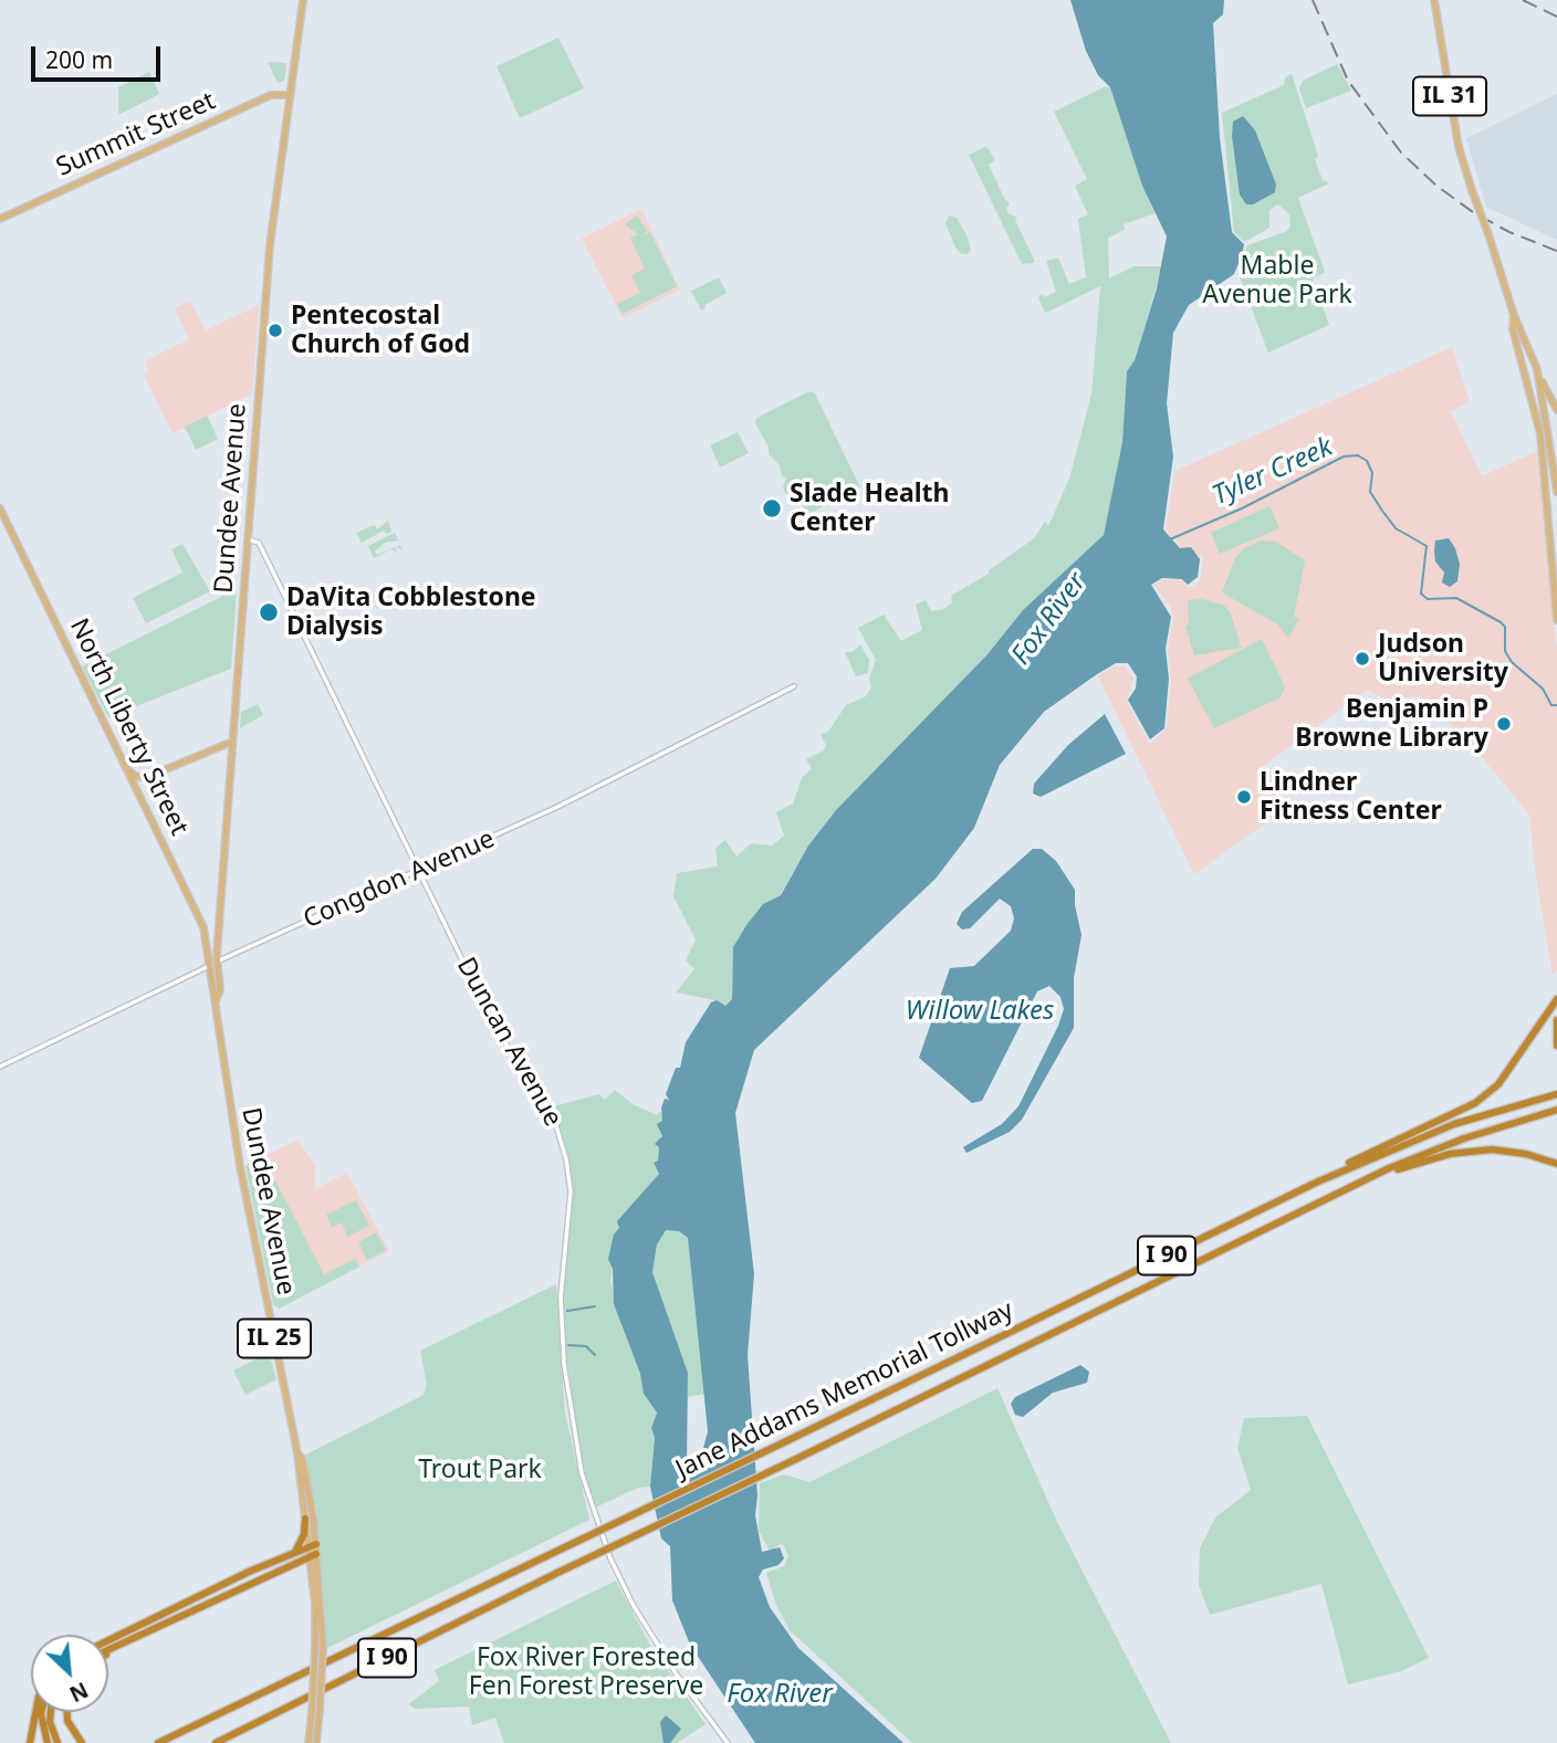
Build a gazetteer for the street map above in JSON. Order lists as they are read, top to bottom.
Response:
{
  "streets": {
    "highway": ["I 90", "Jane Addams Memorial Tollway"],
    "main road": [
      "IL 31",
      "Summit Street",
      "Dundee Avenue",
      "North Liberty Street",
      "IL 25"
    ],
    "street": ["Congdon Avenue", "Duncan Avenue"]
  },
  "crossings": [
    ["Summit Street", "Dundee Avenue"],
    ["Dundee Avenue", "North Liberty Street"],
    ["Dundee Avenue", "Congdon Avenue"],
    ["Dundee Avenue", "Duncan Avenue"],
    ["North Liberty Street", "Congdon Avenue"],
    ["Congdon Avenue", "Duncan Avenue"]
  ],
  "water": ["Tyler Creek", "Fox River", "Willow Lakes"],
  "parks": ["Mable Avenue Park", "Trout Park", "Fox River Forested Fen Forest Preserve"],
  "places": [
    "Pentecostal Church of God",
    "Slade Health Center",
    "DaVita Cobblestone Dialysis",
    "Judson University",
    "Benjamin P Browne Library",
    "Lindner Fitness Center"
  ],
  "scale_bar": "200 m",
  "north": "bottom right"
}
